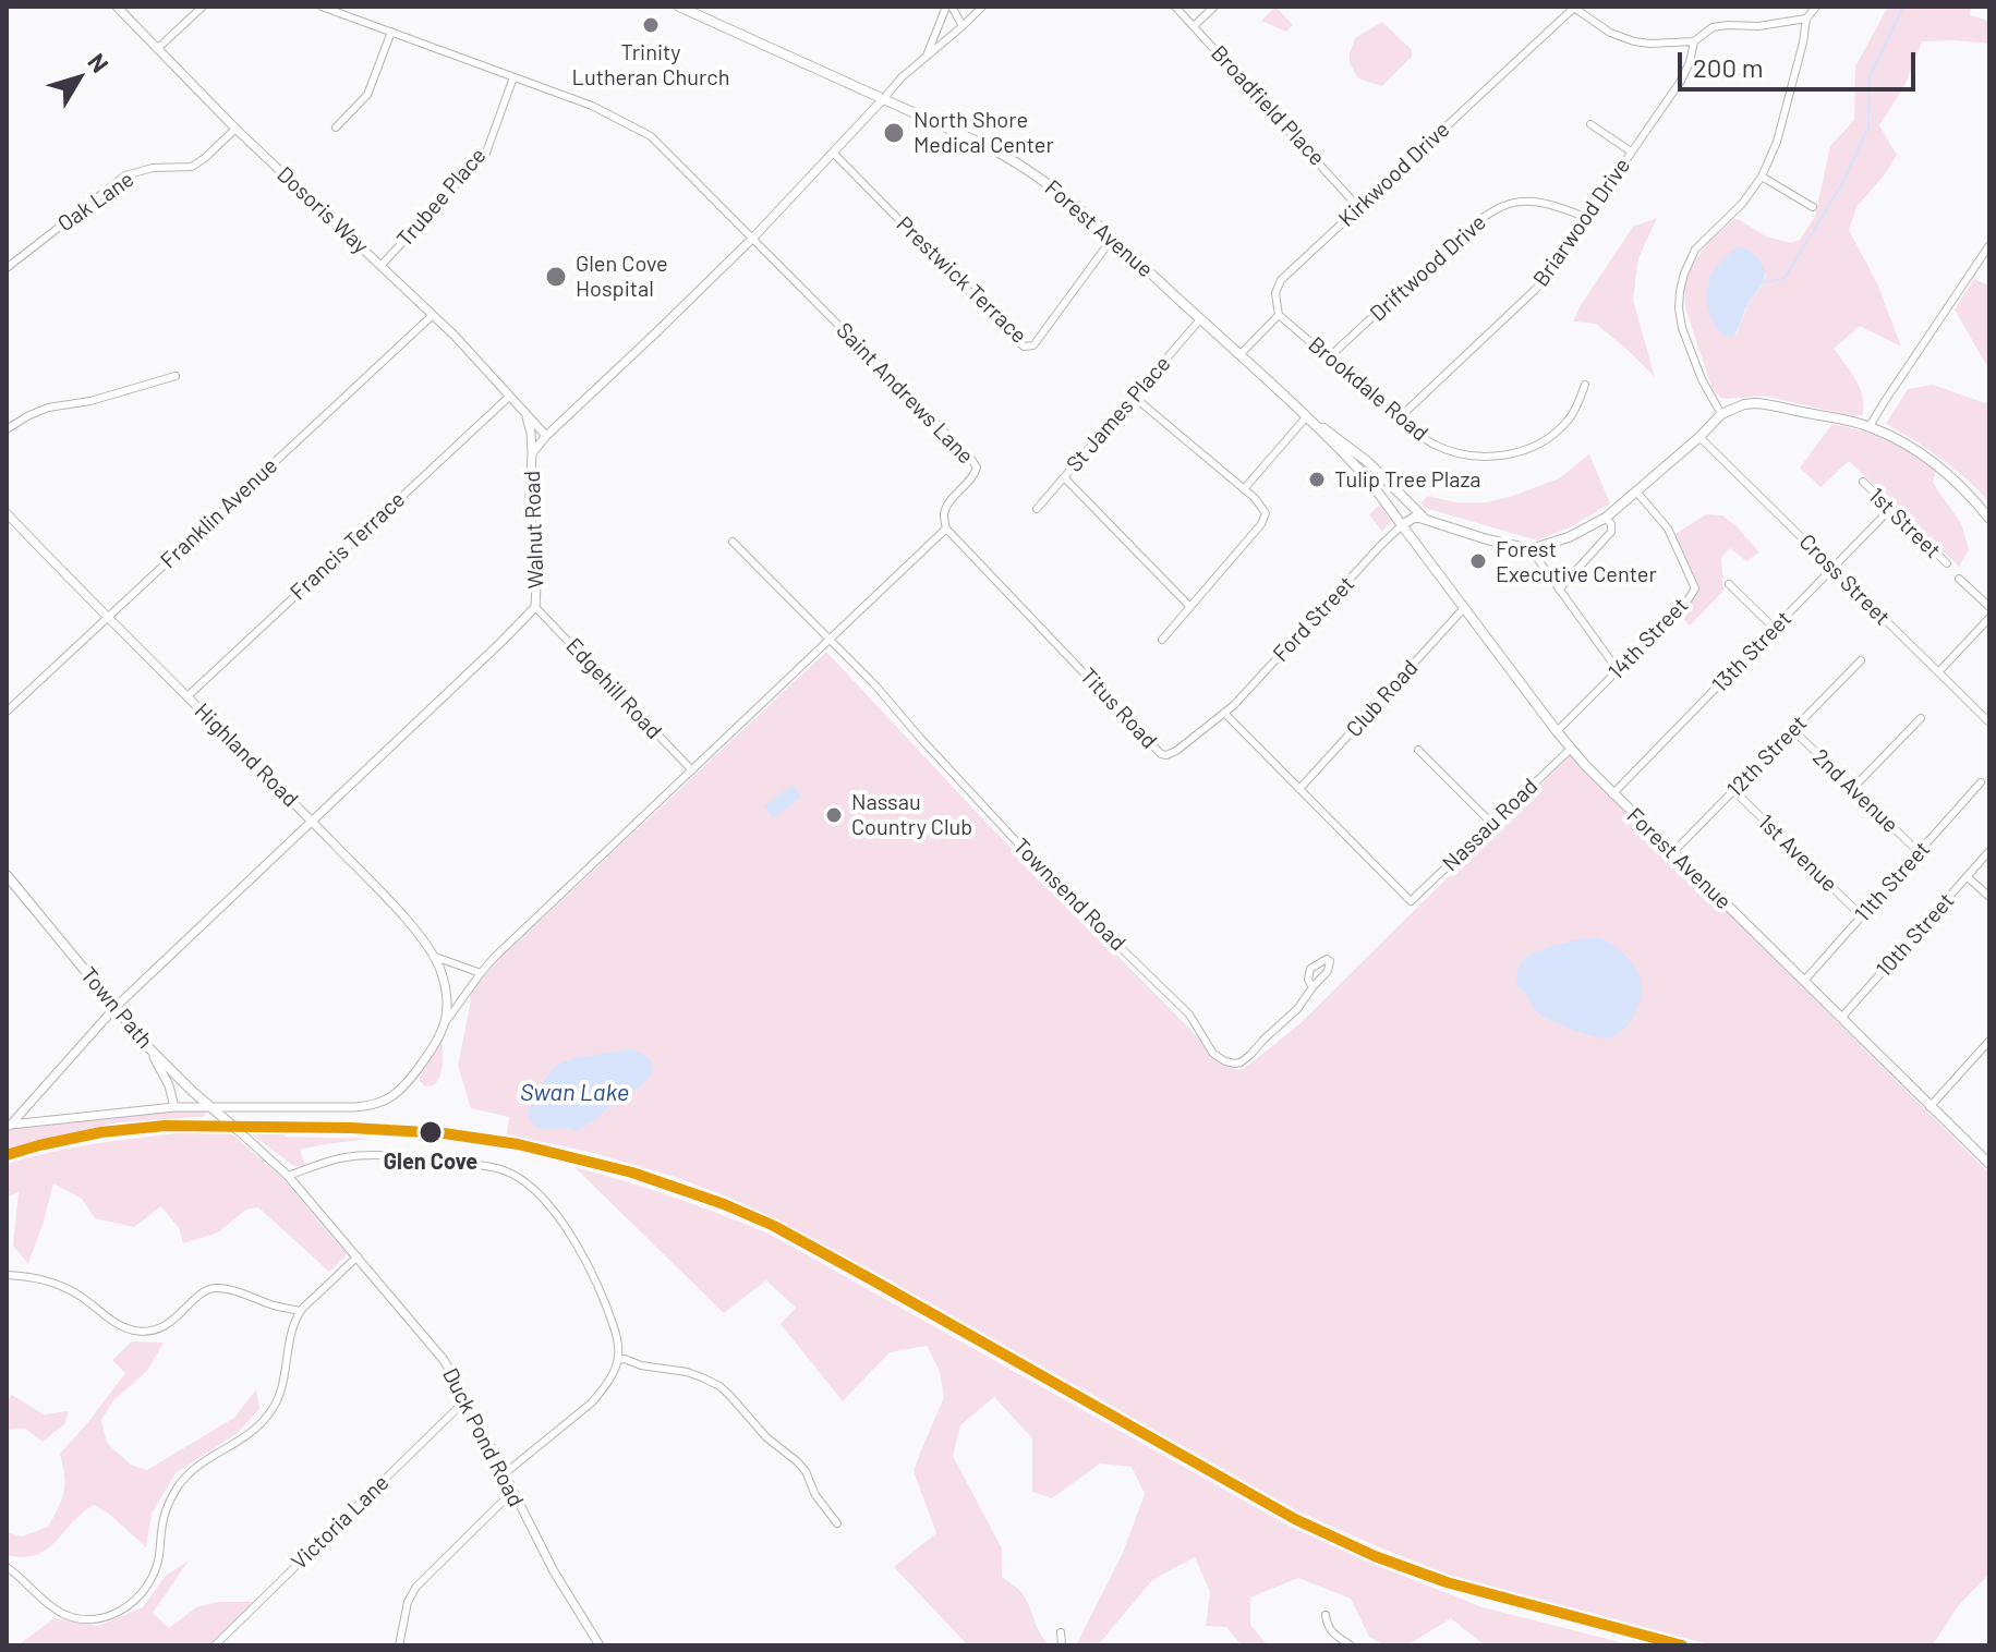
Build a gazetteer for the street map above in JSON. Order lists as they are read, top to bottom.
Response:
{
  "streets": {
    "main road": ["Forest Avenue", "Town Path"],
    "street": [
      "Broadfield Place",
      "Kirkwood Drive",
      "Trubee Place",
      "Oak Lane",
      "Dosoris Way",
      "Briarwood Drive",
      "Driftwood Drive",
      "Prestwick Terrace",
      "Brookdale Road",
      "Saint Andrews Lane",
      "St James Place",
      "Franklin Avenue",
      "1st Street",
      "Walnut Road",
      "Francis Terrace",
      "Cross Street",
      "Ford Street",
      "14th Street",
      "13th Street",
      "Edgehill Road",
      "Club Road",
      "Titus Road",
      "Highland Road",
      "12th Street",
      "2nd Avenue",
      "Nassau Road",
      "1st Avenue",
      "11th Street",
      "Townsend Road",
      "10th Street",
      "Duck Pond Road",
      "Victoria Lane"
    ]
  },
  "crossings": [
    ["Broadfield Place", "Kirkwood Drive"],
    ["Kirkwood Drive", "Brookdale Road"],
    ["Trubee Place", "Dosoris Way"],
    ["Trubee Place", "Saint Andrews Lane"],
    ["Oak Lane", "Dosoris Way"],
    ["Dosoris Way", "Franklin Avenue"],
    ["Dosoris Way", "Walnut Road"],
    ["Dosoris Way", "Francis Terrace"],
    ["Briarwood Drive", "Driftwood Drive"],
    ["Briarwood Drive", "Brookdale Road"],
    ["Forest Avenue", "Prestwick Terrace"],
    ["Forest Avenue", "St James Place"],
    ["Forest Avenue", "Walnut Road"],
    ["Forest Avenue", "Ford Street"],
    ["Forest Avenue", "14th Street"],
    ["Forest Avenue", "13th Street"],
    ["Forest Avenue", "Club Road"],
    ["Forest Avenue", "12th Street"],
    ["Forest Avenue", "Nassau Road"],
    ["Forest Avenue", "11th Street"],
    ["Forest Avenue", "10th Street"],
    ["Driftwood Drive", "Brookdale Road"],
    ["Prestwick Terrace", "Walnut Road"],
    ["Saint Andrews Lane", "Walnut Road"],
    ["Saint Andrews Lane", "Edgehill Road"],
    ["Saint Andrews Lane", "Titus Road"],
    ["Saint Andrews Lane", "Highland Road"],
    ["Saint Andrews Lane", "Townsend Road"],
    ["Franklin Avenue", "Highland Road"],
    ["1st Street", "13th Street"],
    ["Walnut Road", "Edgehill Road"],
    ["Walnut Road", "Highland Road"],
    ["Walnut Road", "Town Path"],
    ["Francis Terrace", "Highland Road"],
    ["Cross Street", "13th Street"],
    ["Ford Street", "Titus Road"],
    ["Club Road", "Nassau Road"],
    ["12th Street", "2nd Avenue"],
    ["12th Street", "1st Avenue"],
    ["2nd Avenue", "11th Street"],
    ["1st Avenue", "11th Street"],
    ["Town Path", "Duck Pond Road"],
    ["Duck Pond Road", "Victoria Lane"]
  ],
  "water": ["Swan Lake"],
  "places": [
    "Trinity Lutheran Church",
    "North Shore Medical Center",
    "Glen Cove Hospital",
    "Tulip Tree Plaza",
    "Forest Executive Center",
    "Nassau Country Club",
    "Glen Cove"
  ],
  "scale_bar": "200 m",
  "north": "top right"
}
